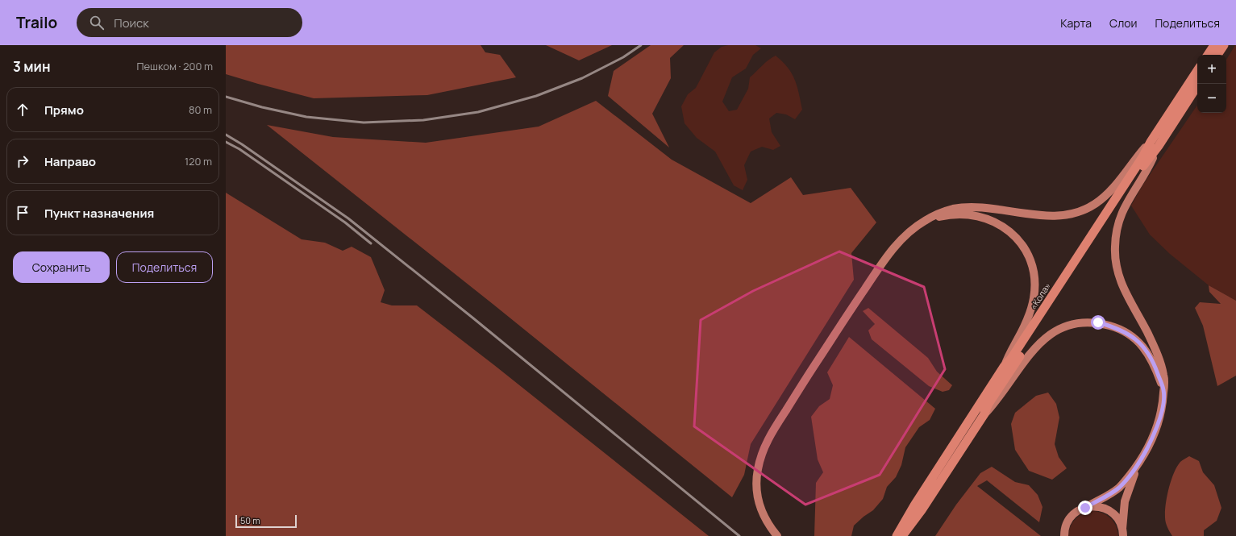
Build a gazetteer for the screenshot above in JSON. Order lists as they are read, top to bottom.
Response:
{
  "streets": {
    "highway": ["«Кола»"]
  },
  "scale_bar": "50 m",
  "page": {
    "header": "Trailo",
    "search": "Поиск",
    "nav": ["Карта", "Слои", "Поделиться"],
    "heading": ["3 мин", "Пешком · 200 m"],
    "map_buttons": ["+", "−"],
    "list": [
      ["Прямо", "80 m"],
      ["Направо", "120 m"],
      "Пункт назначения"
    ],
    "buttons": ["Сохранить", "Поделиться"],
    "scale": "50 m"
  }
}
